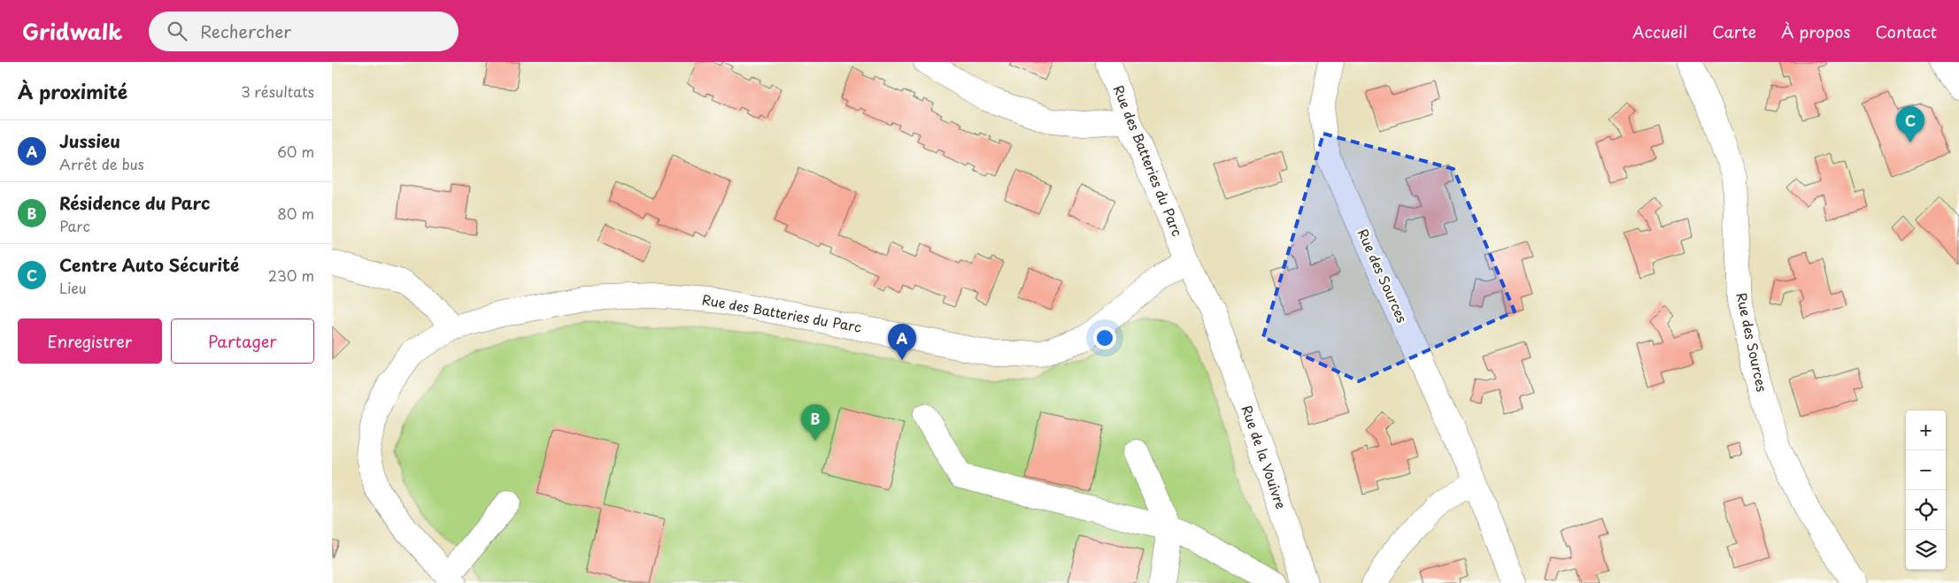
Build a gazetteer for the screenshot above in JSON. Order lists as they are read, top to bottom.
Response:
{
  "streets": {
    "street": ["Rue des Batteries du Parc", "Rue des Sources", "Rue de la Vouivre"]
  },
  "crossings": [
    ["Rue des Batteries du Parc", "Rue de la Vouivre"]
  ],
  "page": {
    "header": "Gridwalk",
    "search": "Rechercher",
    "nav": [
      "Accueil",
      "Carte",
      "À propos",
      "Contact"
    ],
    "heading": ["À proximité", "3 résultats"],
    "pins": ["C", "A", "B"],
    "list": [
      {
        "mark": "A",
        "name": "Jussieu",
        "note": "Arrêt de bus",
        "value": "60 m"
      },
      {
        "mark": "B",
        "name": "Résidence du Parc",
        "note": "Parc",
        "value": "80 m"
      },
      {
        "mark": "C",
        "name": "Centre Auto Sécurité",
        "note": "Lieu",
        "value": "230 m"
      }
    ],
    "buttons": ["Enregistrer", "Partager"],
    "map_buttons": ["+", "−"]
  }
}
